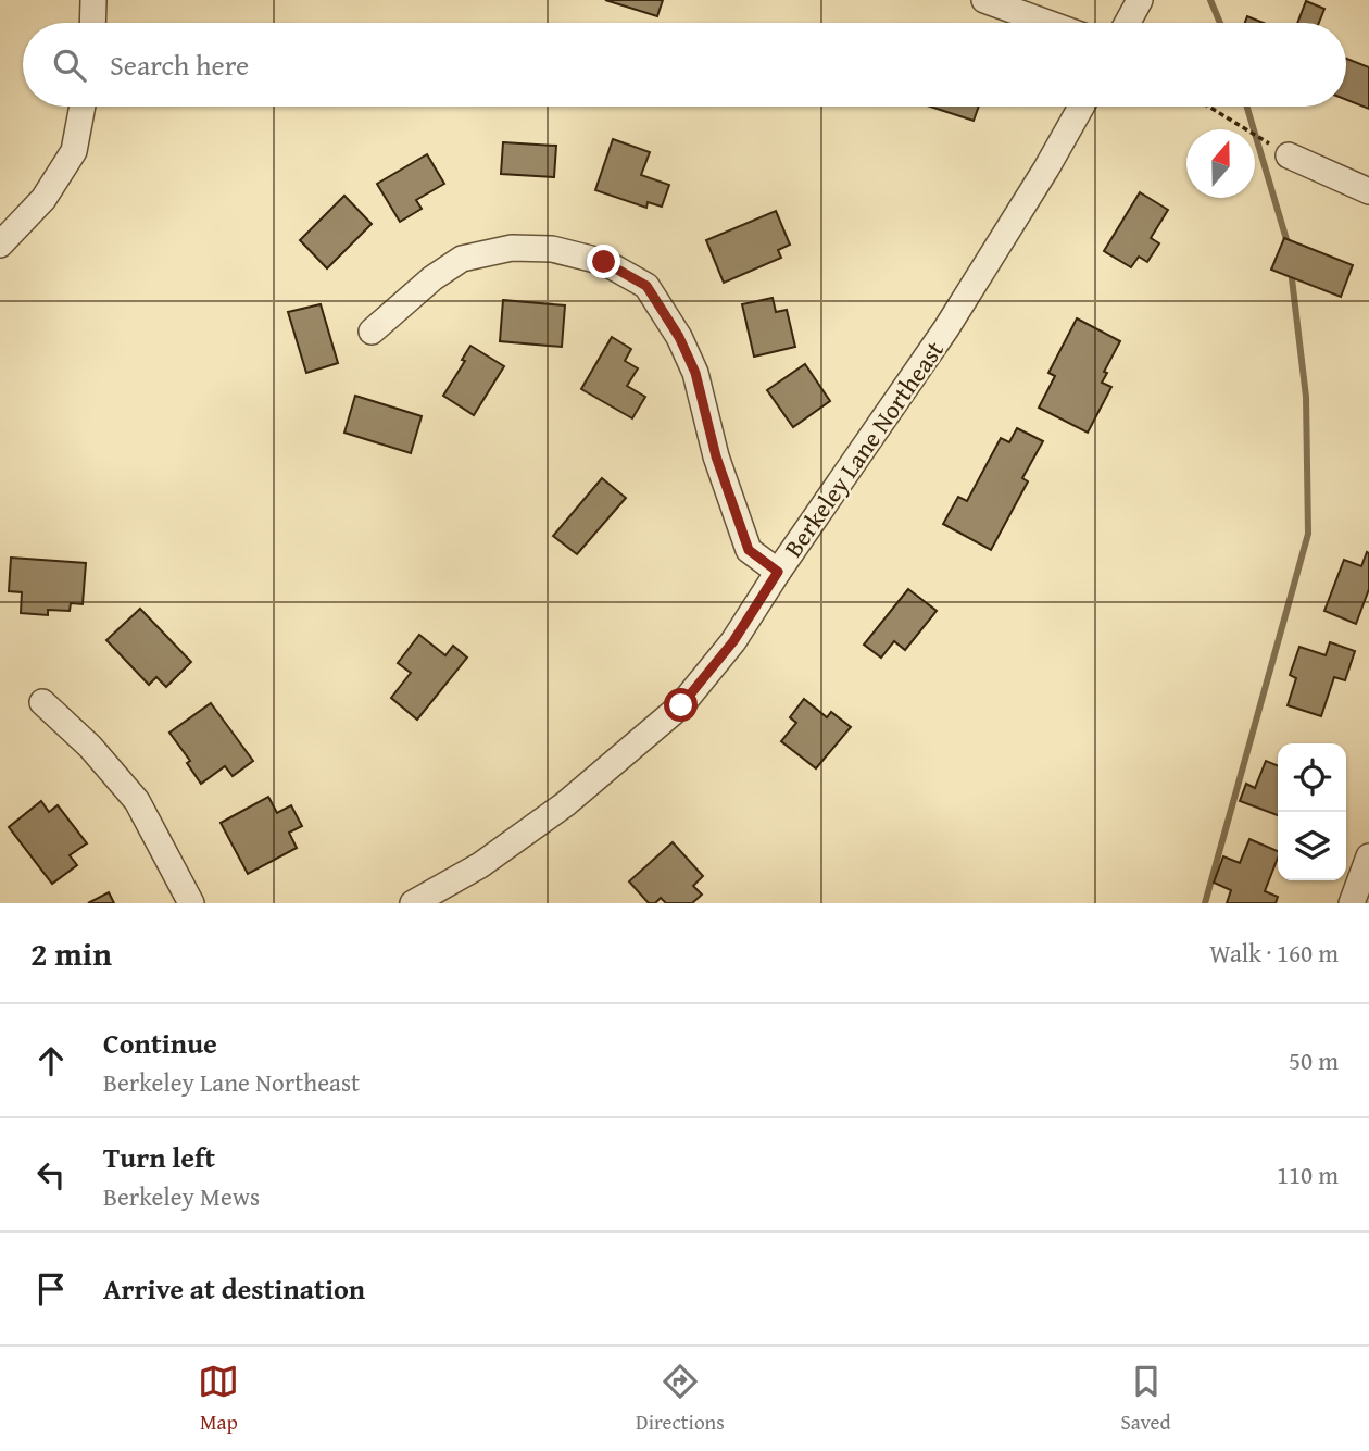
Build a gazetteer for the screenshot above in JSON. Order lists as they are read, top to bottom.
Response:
{
  "streets": {
    "street": ["Berkeley Lane Northeast"]
  },
  "north": "top",
  "page": {
    "search": "Search here",
    "heading": ["2 min", "Walk · 160 m"],
    "list": [
      ["Continue", "Berkeley Lane Northeast", "50 m"],
      ["Turn left", "Berkeley Mews", "110 m"],
      "Arrive at destination"
    ],
    "nav": ["Map", "Directions", "Saved"]
  }
}
